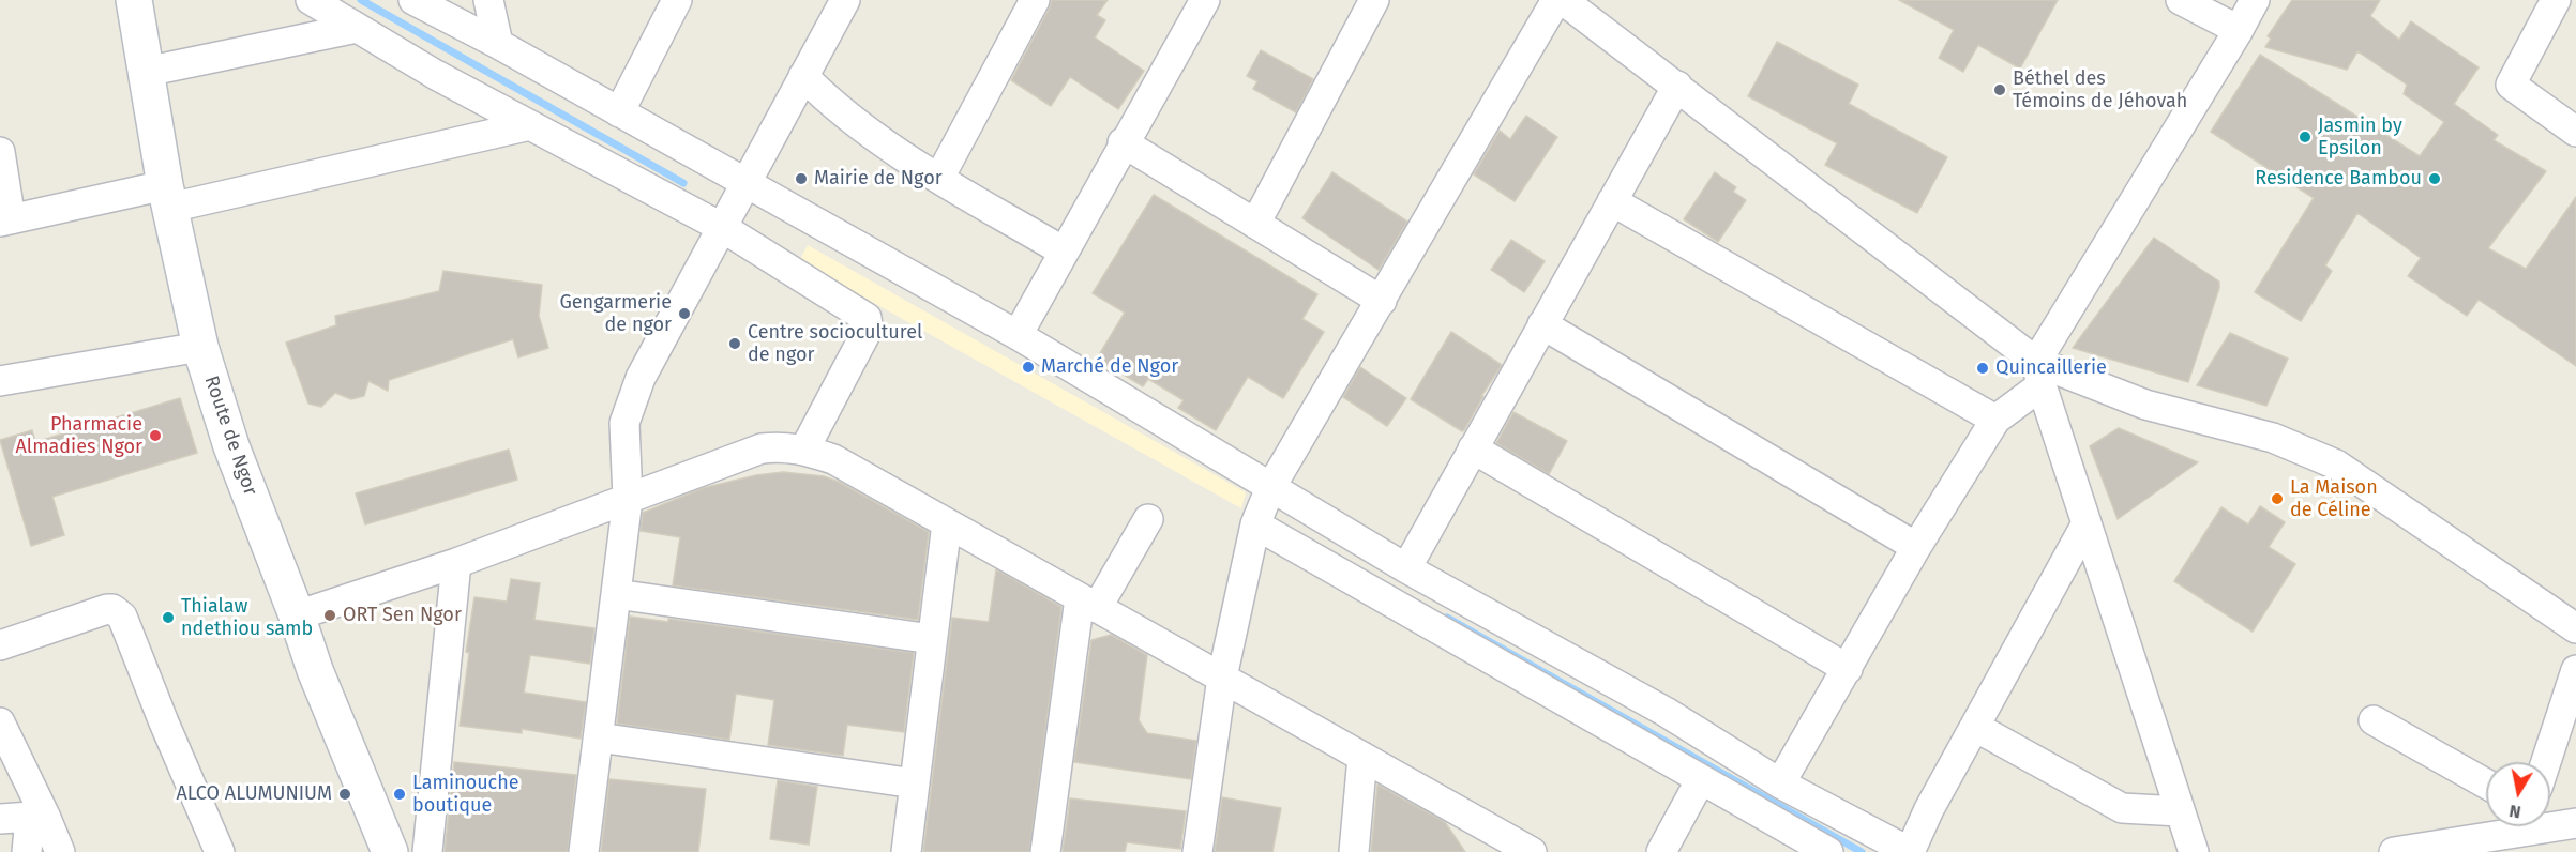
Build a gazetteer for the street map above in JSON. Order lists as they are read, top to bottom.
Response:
{
  "streets": {
    "street": ["Route de Ngor"]
  },
  "places": [
    "Béthel des Témoins de Jéhovah",
    "Jasmin by Epsilon",
    "Mairie de Ngor",
    "Residence Bambou",
    "Gengarmerie de ngor",
    "Centre socioculturel de ngor",
    "Marché de Ngor",
    "Quincaillerie",
    "Pharmacie Almadies Ngor",
    "La Maison de Céline",
    "ORT Sen Ngor",
    "Thialaw ndethiou samb",
    "ALCO ALUMUNIUM",
    "Laminouche boutique"
  ],
  "north": "bottom"
}
